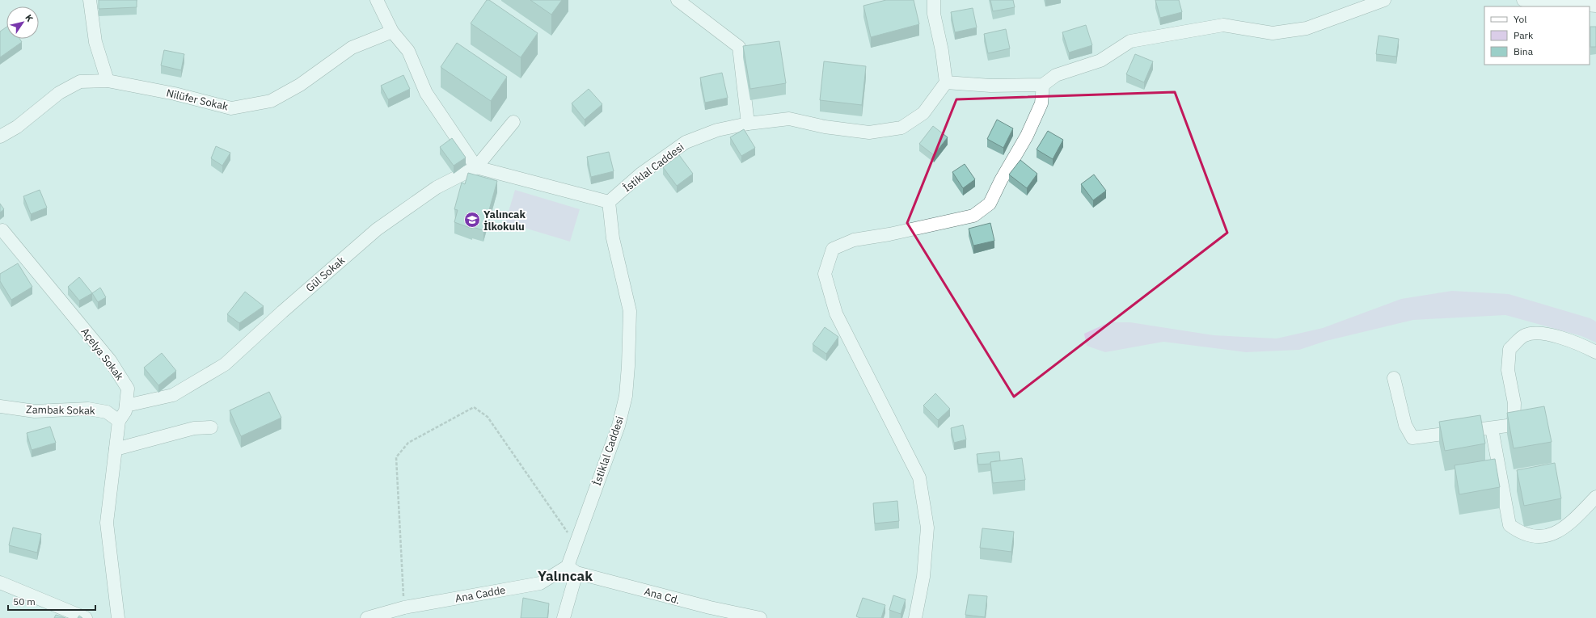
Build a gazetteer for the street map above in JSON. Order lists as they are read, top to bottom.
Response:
{
  "streets": {
    "street": [
      "Nilüfer Sokak",
      "İstiklal Caddesi",
      "Gül Sokak",
      "Açelya Sokak",
      "Zambak Sokak",
      "Ana Cadde",
      "Ana Cd."
    ]
  },
  "crossings": [
    ["Gül Sokak", "Açelya Sokak"],
    ["Açelya Sokak", "Zambak Sokak"],
    ["Ana Cadde", "Ana Cd."]
  ],
  "districts": ["Yalıncak"],
  "places": {
    "school or university": ["Yalıncak İlkokulu"]
  },
  "legend": ["Yol", "Park", "Bina"],
  "scale_bar": "50 m",
  "north": "top right"
}
